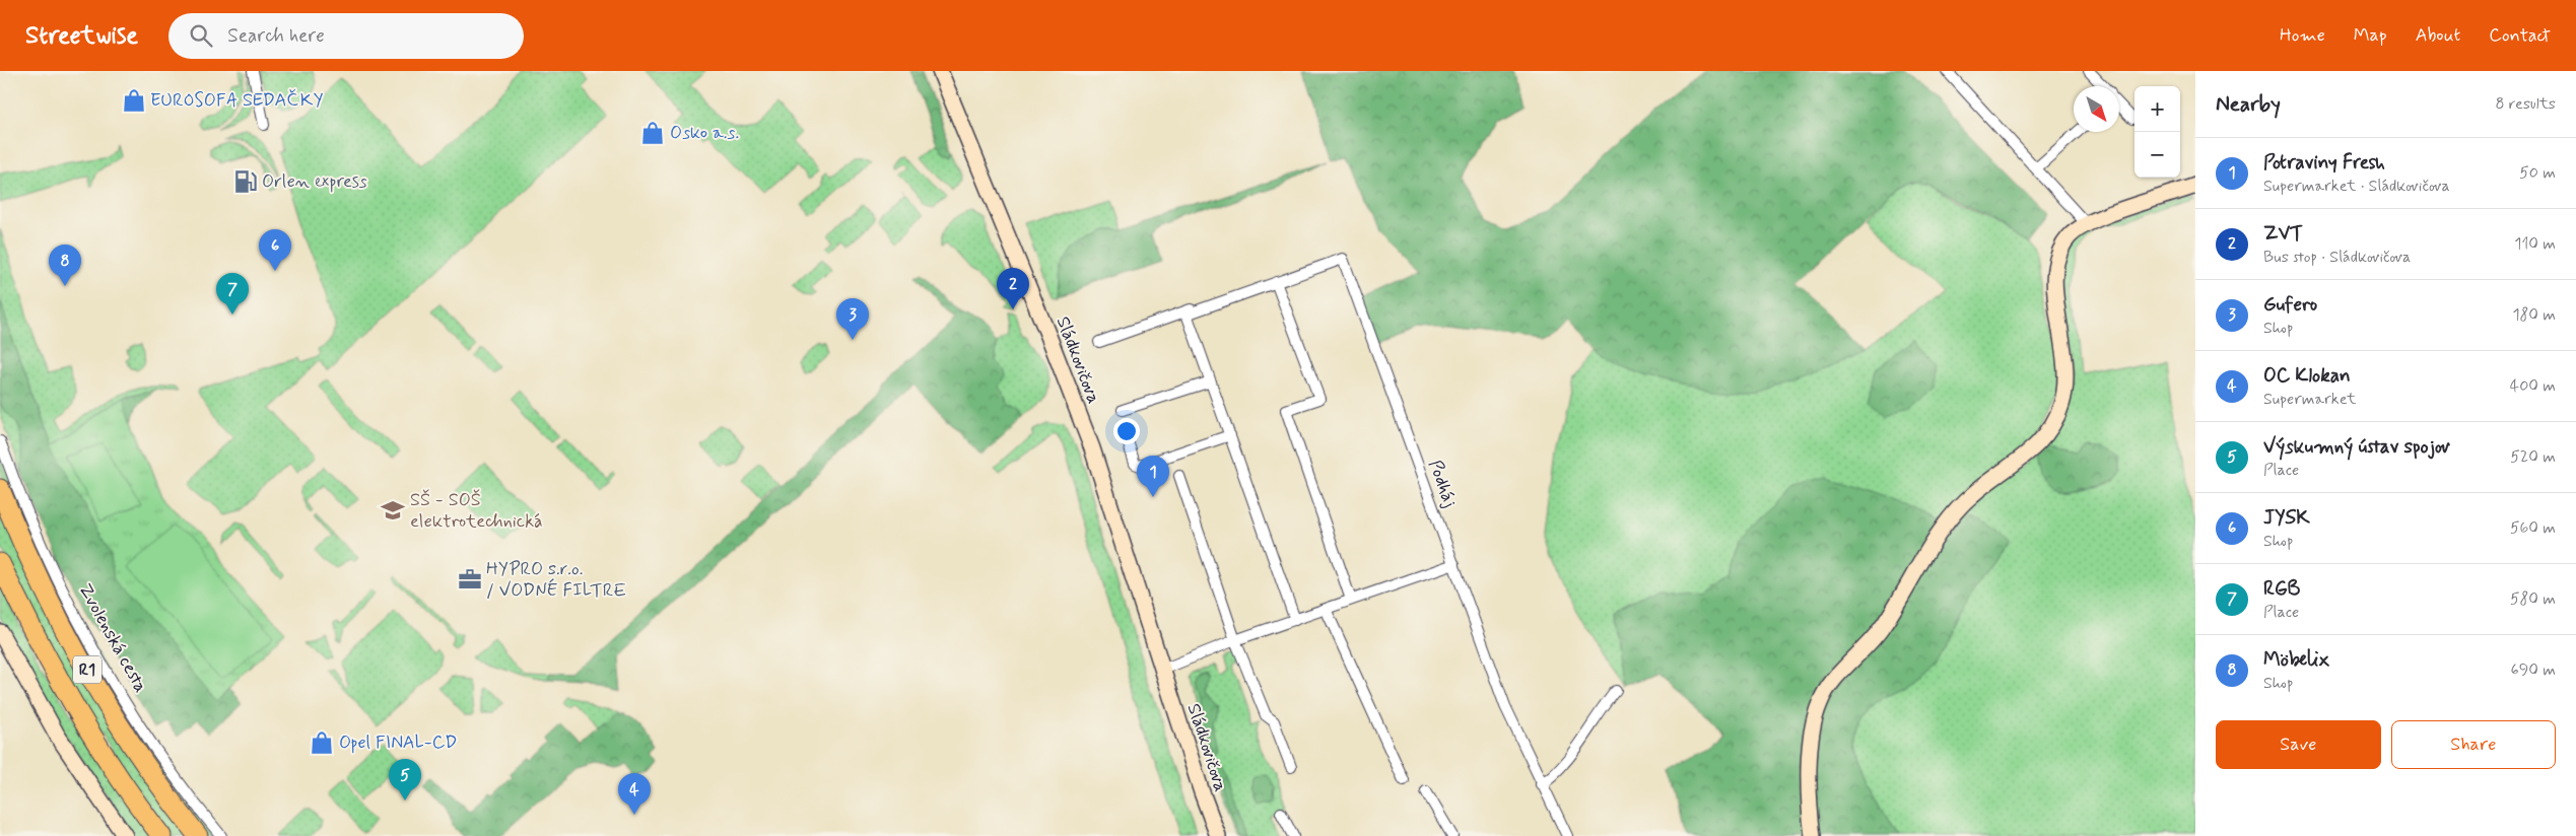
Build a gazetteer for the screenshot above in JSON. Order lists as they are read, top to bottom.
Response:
{
  "streets": {
    "highway": ["R1"],
    "main road": ["Sládkovičova"],
    "street": ["Podháj", "Zvolenská cesta"]
  },
  "crossings": [
    ["Sládkovičova", "Podháj"]
  ],
  "places": {
    "shop": ["EUROSOFA SEDAČKY", "Osko a.s.", "Opel FINAL-CD"],
    "fuel station": ["Orlen express"],
    "school or university": ["SŠ - SOŠ elektrotechnická"],
    "office": ["HYPRO s.r.o. / VODNÉ FILTRE"]
  },
  "north": "bottom right",
  "page": {
    "header": "Streetwise",
    "search": "Search here",
    "nav": [
      "Home",
      "Map",
      "About",
      "Contact"
    ],
    "heading": ["Nearby", "8 results"],
    "map_buttons": ["+", "−"],
    "list": [
      {
        "mark": "1",
        "name": "Potraviny Fresh",
        "note": "Supermarket · Sládkovičova",
        "value": "50 m"
      },
      {
        "mark": "2",
        "name": "ZVT",
        "note": "Bus stop · Sládkovičova",
        "value": "110 m"
      },
      {
        "mark": "3",
        "name": "Gufero",
        "note": "Shop",
        "value": "180 m"
      },
      {
        "mark": "4",
        "name": "OC Klokan",
        "note": "Supermarket",
        "value": "400 m"
      },
      {
        "mark": "5",
        "name": "Výskumný ústav spojov",
        "note": "Place",
        "value": "520 m"
      },
      {
        "mark": "6",
        "name": "JYSK",
        "note": "Shop",
        "value": "560 m"
      },
      {
        "mark": "7",
        "name": "RGB",
        "note": "Place",
        "value": "580 m"
      },
      {
        "mark": "8",
        "name": "Möbelix",
        "note": "Shop",
        "value": "690 m"
      }
    ],
    "pins": [
      "6",
      "8",
      "2",
      "7",
      "3",
      "1",
      "5",
      "4"
    ],
    "buttons": ["Save", "Share"]
  }
}
